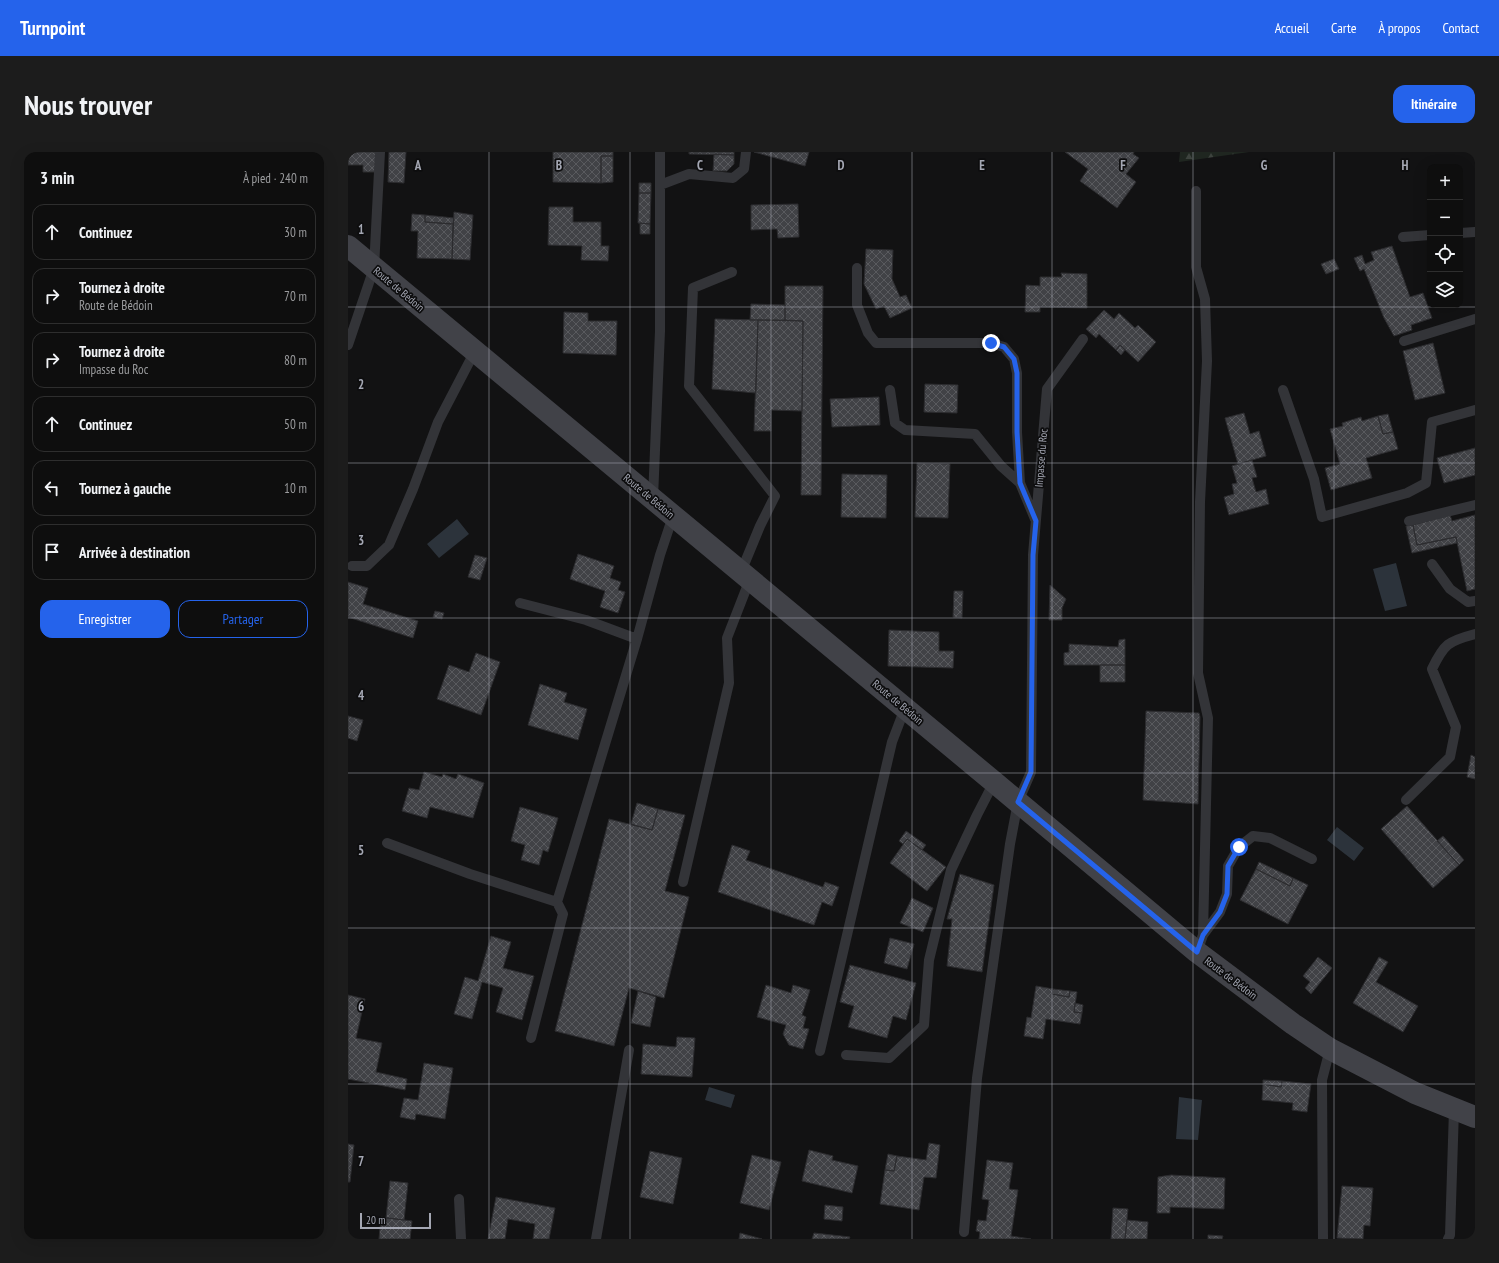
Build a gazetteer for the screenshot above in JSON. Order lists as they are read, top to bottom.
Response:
{
  "streets": {
    "main road": ["Route de Bédoin"],
    "lane": ["Impasse du Roc"]
  },
  "crossings": [
    ["Route de Bédoin", "Impasse du Roc"]
  ],
  "scale_bar": "20 m",
  "page": {
    "header": "Turnpoint",
    "nav": [
      "Accueil",
      "Carte",
      "À propos",
      "Contact"
    ],
    "buttons": [
      "Itinéraire",
      ["Enregistrer", "Partager"]
    ],
    "title": "Nous trouver",
    "heading": ["3 min", "À pied · 240 m"],
    "map_buttons": ["+", "−"],
    "list": [
      ["Continuez", "30 m"],
      ["Tournez à droite", "Route de Bédoin", "70 m"],
      ["Tournez à droite", "Impasse du Roc", "80 m"],
      ["Continuez", "50 m"],
      ["Tournez à gauche", "10 m"],
      "Arrivée à destination"
    ],
    "scale": "20 m"
  },
  "grid": {
    "columns": [
      "A",
      "B",
      "C",
      "D",
      "E",
      "F",
      "G",
      "H"
    ],
    "rows": [
      "1",
      "2",
      "3",
      "4",
      "5",
      "6",
      "7"
    ]
  }
}
